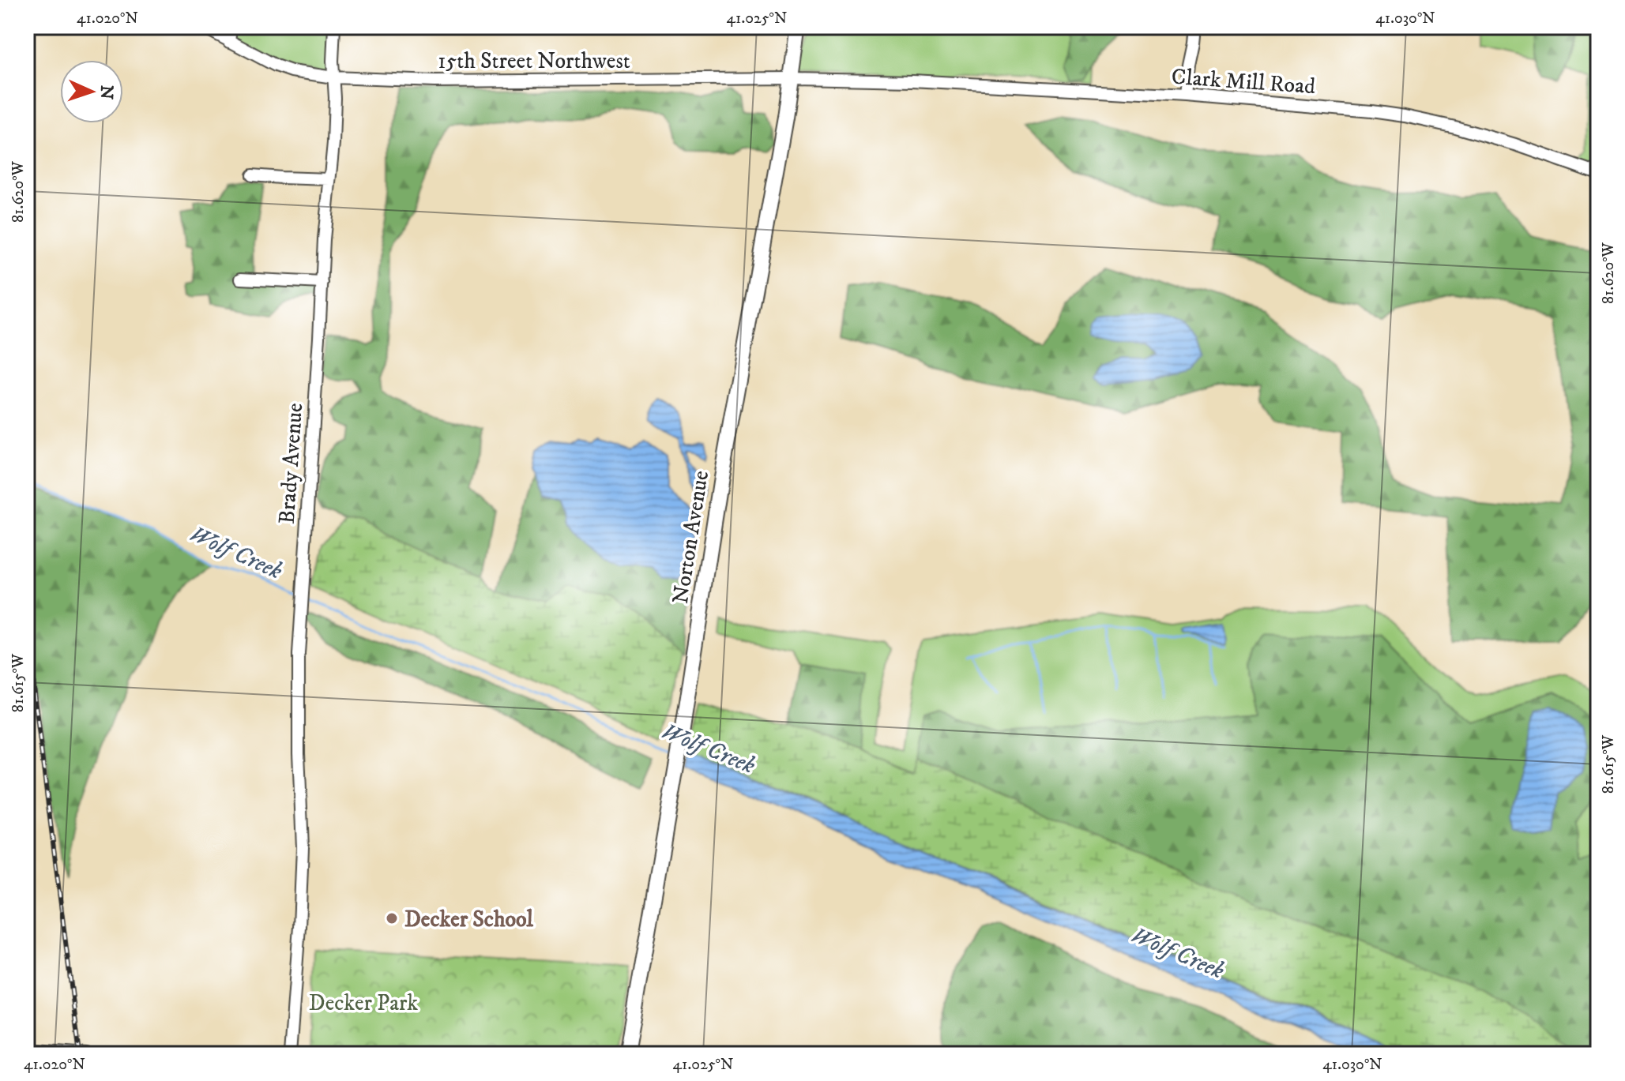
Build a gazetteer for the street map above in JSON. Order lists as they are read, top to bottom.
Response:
{
  "streets": {
    "main road": ["Norton Avenue"],
    "street": ["15th Street Northwest", "Clark Mill Road", "Brady Avenue"]
  },
  "crossings": [
    ["15th Street Northwest", "Clark Mill Road"],
    ["15th Street Northwest", "Brady Avenue"],
    ["15th Street Northwest", "Norton Avenue"]
  ],
  "water": ["Wolf Creek"],
  "parks": ["Decker Park"],
  "places": ["Decker School"],
  "north": "right",
  "coordinates": [
    "41.020°N",
    "41.025°N",
    "41.030°N",
    "81.620°W",
    "81.615°W"
  ]
}
